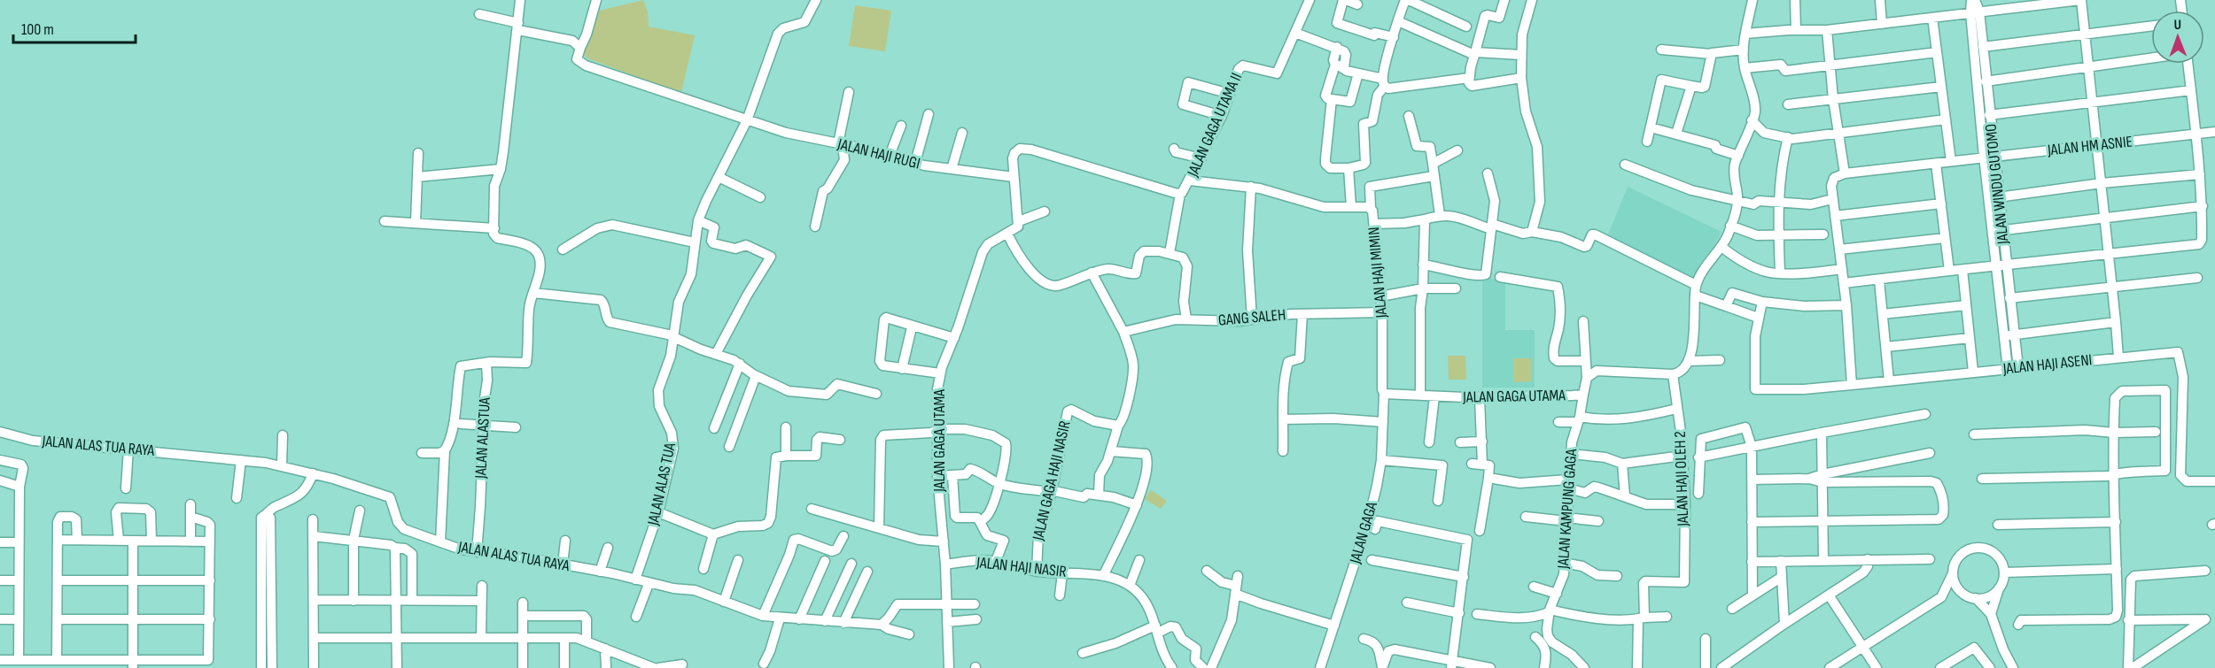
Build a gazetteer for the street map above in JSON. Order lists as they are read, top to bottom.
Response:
{
  "streets": {
    "street": [
      "JALAN GAGA UTAMA II",
      "JALAN HM ASNIE",
      "JALAN HAJI RUGI",
      "JALAN WINDU GUTOMO",
      "JALAN HAJI MIMIN",
      "GANG SALEH",
      "JALAN HAJI ASENI",
      "JALAN GAGA UTAMA",
      "JALAN ALASTUA",
      "JALAN ALAS TUA RAYA",
      "JALAN HAJI OLEH 2",
      "JALAN GAGA HAJI NASIR",
      "JALAN ALAS TUA",
      "JALAN KAMPUNG GAGA",
      "JALAN GAGA",
      "JALAN HAJI NASIR"
    ]
  },
  "crossings": [
    ["JALAN GAGA UTAMA II", "JALAN HAJI RUGI"],
    ["JALAN GAGA UTAMA II", "JALAN HAJI MIMIN"],
    ["JALAN HM ASNIE", "JALAN WINDU GUTOMO"],
    ["JALAN HAJI RUGI", "JALAN ALAS TUA"],
    ["JALAN WINDU GUTOMO", "JALAN HAJI ASENI"],
    ["JALAN HAJI MIMIN", "GANG SALEH"],
    ["JALAN HAJI MIMIN", "JALAN GAGA UTAMA"],
    ["JALAN HAJI MIMIN", "JALAN GAGA"],
    ["JALAN GAGA UTAMA", "JALAN HAJI OLEH 2"],
    ["JALAN GAGA UTAMA", "JALAN KAMPUNG GAGA"],
    ["JALAN GAGA UTAMA", "JALAN GAGA"],
    ["JALAN GAGA UTAMA", "JALAN HAJI NASIR"],
    ["JALAN ALASTUA", "JALAN ALAS TUA RAYA"],
    ["JALAN ALAS TUA RAYA", "JALAN ALAS TUA"],
    ["JALAN GAGA HAJI NASIR", "JALAN HAJI NASIR"]
  ],
  "scale_bar": "100 m",
  "north": "top"
}
